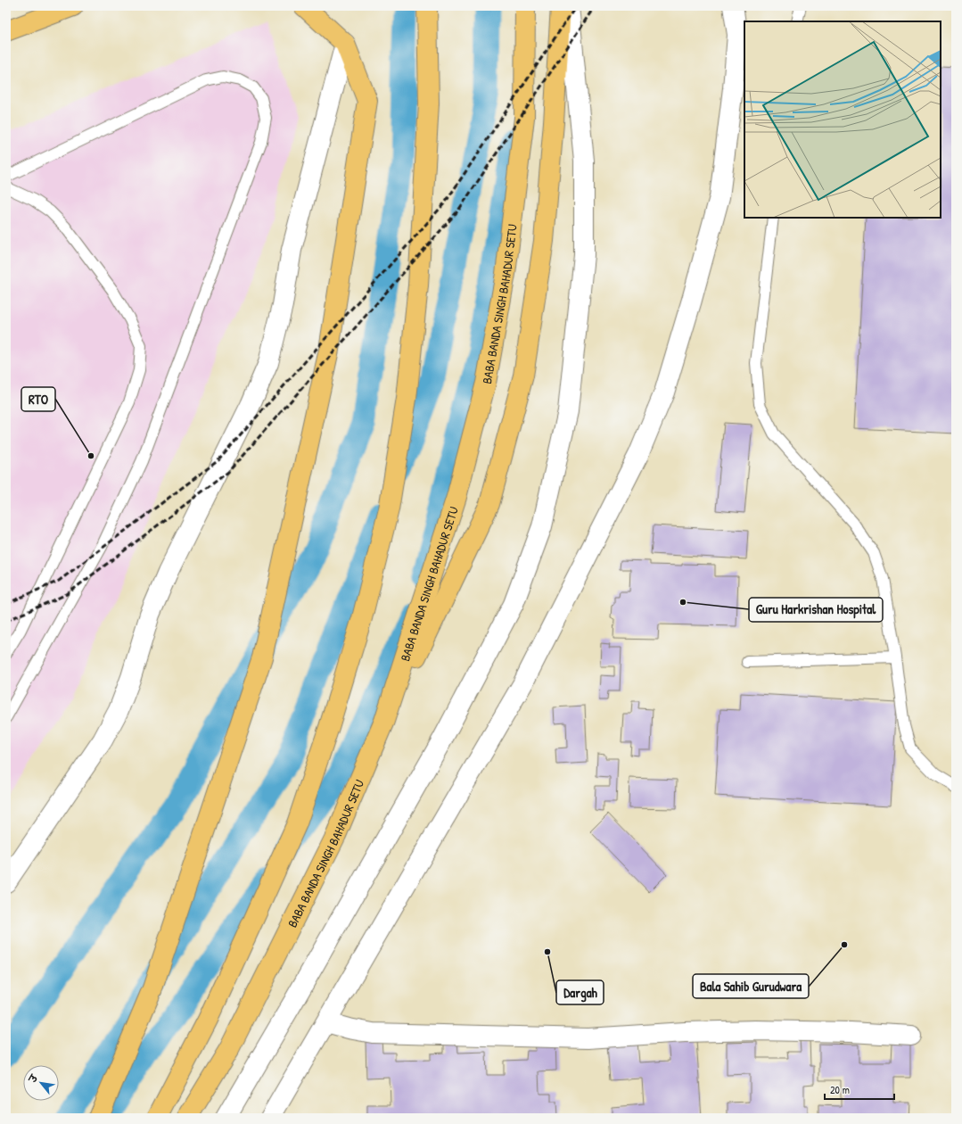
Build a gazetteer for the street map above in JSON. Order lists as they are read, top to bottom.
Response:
{
  "streets": {
    "highway": ["BABA BANDA SINGH BAHADUR SETU"]
  },
  "places": [
    "RTO",
    "Guru Harkrishan Hospital",
    "Bala Sahib Gurudwara",
    "Dargah"
  ],
  "scale_bar": "20 m",
  "north": "top left"
}
